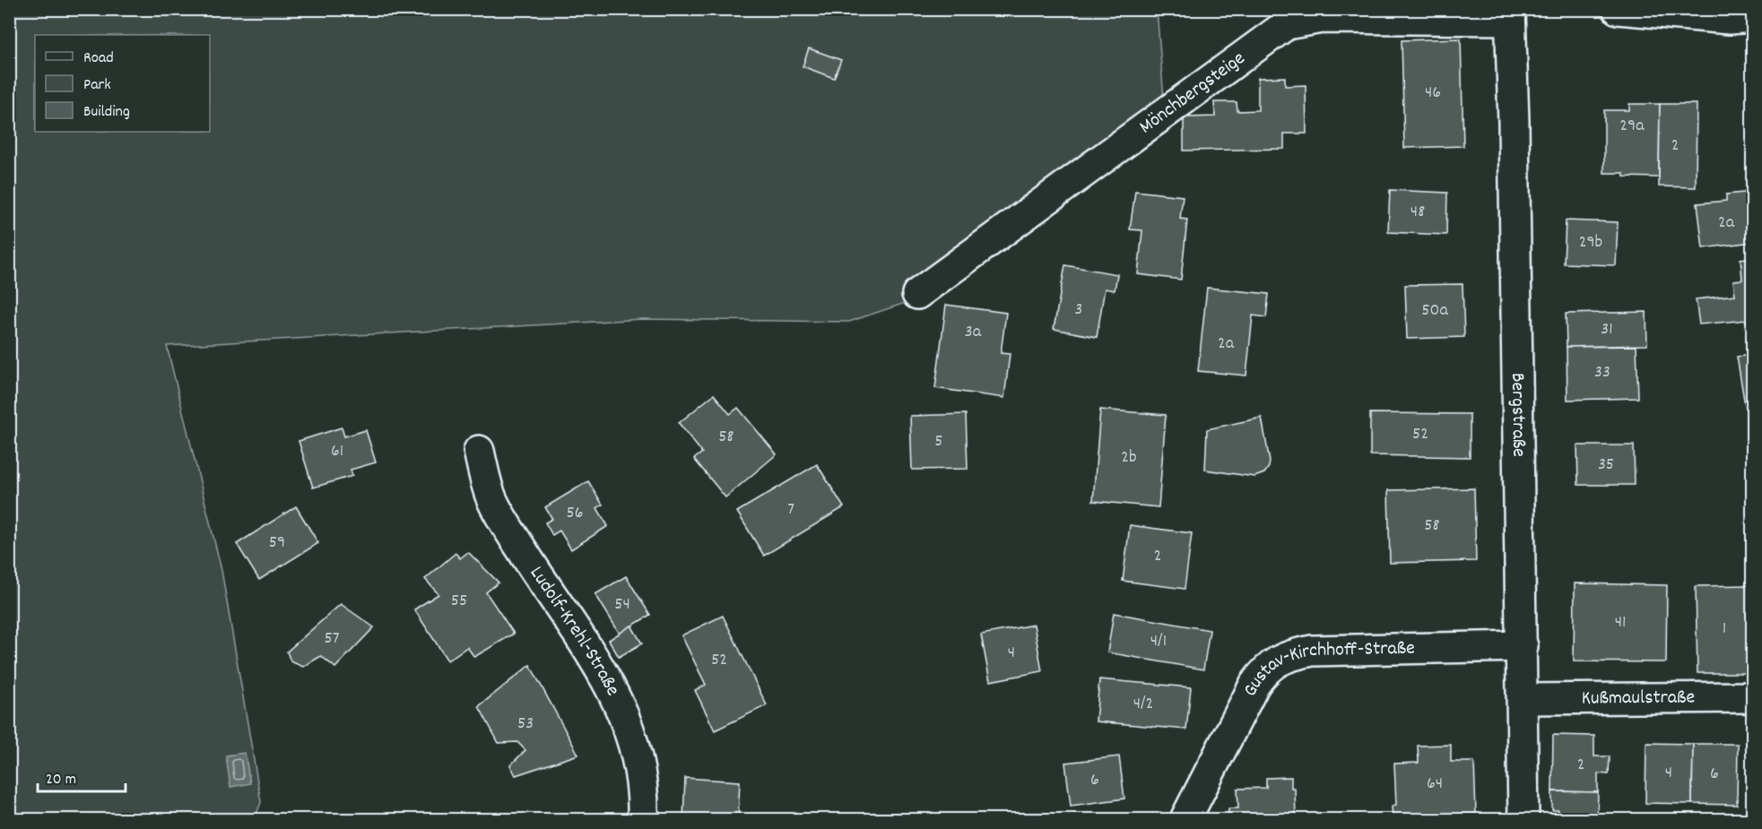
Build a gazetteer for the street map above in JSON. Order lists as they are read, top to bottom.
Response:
{
  "streets": {
    "street": [
      "Mönchbergsteige",
      "Bergstraße",
      "Ludolf-Krehl-Straße",
      "Gustav-Kirchhoff-Straße",
      "Kußmaulstraße"
    ]
  },
  "crossings": [
    ["Mönchbergsteige", "Bergstraße"],
    ["Bergstraße", "Gustav-Kirchhoff-Straße"],
    ["Bergstraße", "Kußmaulstraße"]
  ],
  "house_numbers": [
    "46",
    "29a",
    "2",
    "48",
    "2a",
    "29b",
    "3",
    "50a",
    "31",
    "3a",
    "2a",
    "33",
    "52",
    "58",
    "5",
    "61",
    "2b",
    "35",
    "7",
    "56",
    "58",
    "59",
    "2",
    "55",
    "54",
    "41",
    "1",
    "57",
    "4/1",
    "4",
    "52",
    "4/2",
    "53",
    "2",
    "4",
    "6",
    "6",
    "64"
  ],
  "legend": ["Road", "Park", "Building"],
  "scale_bar": "20 m"
}
